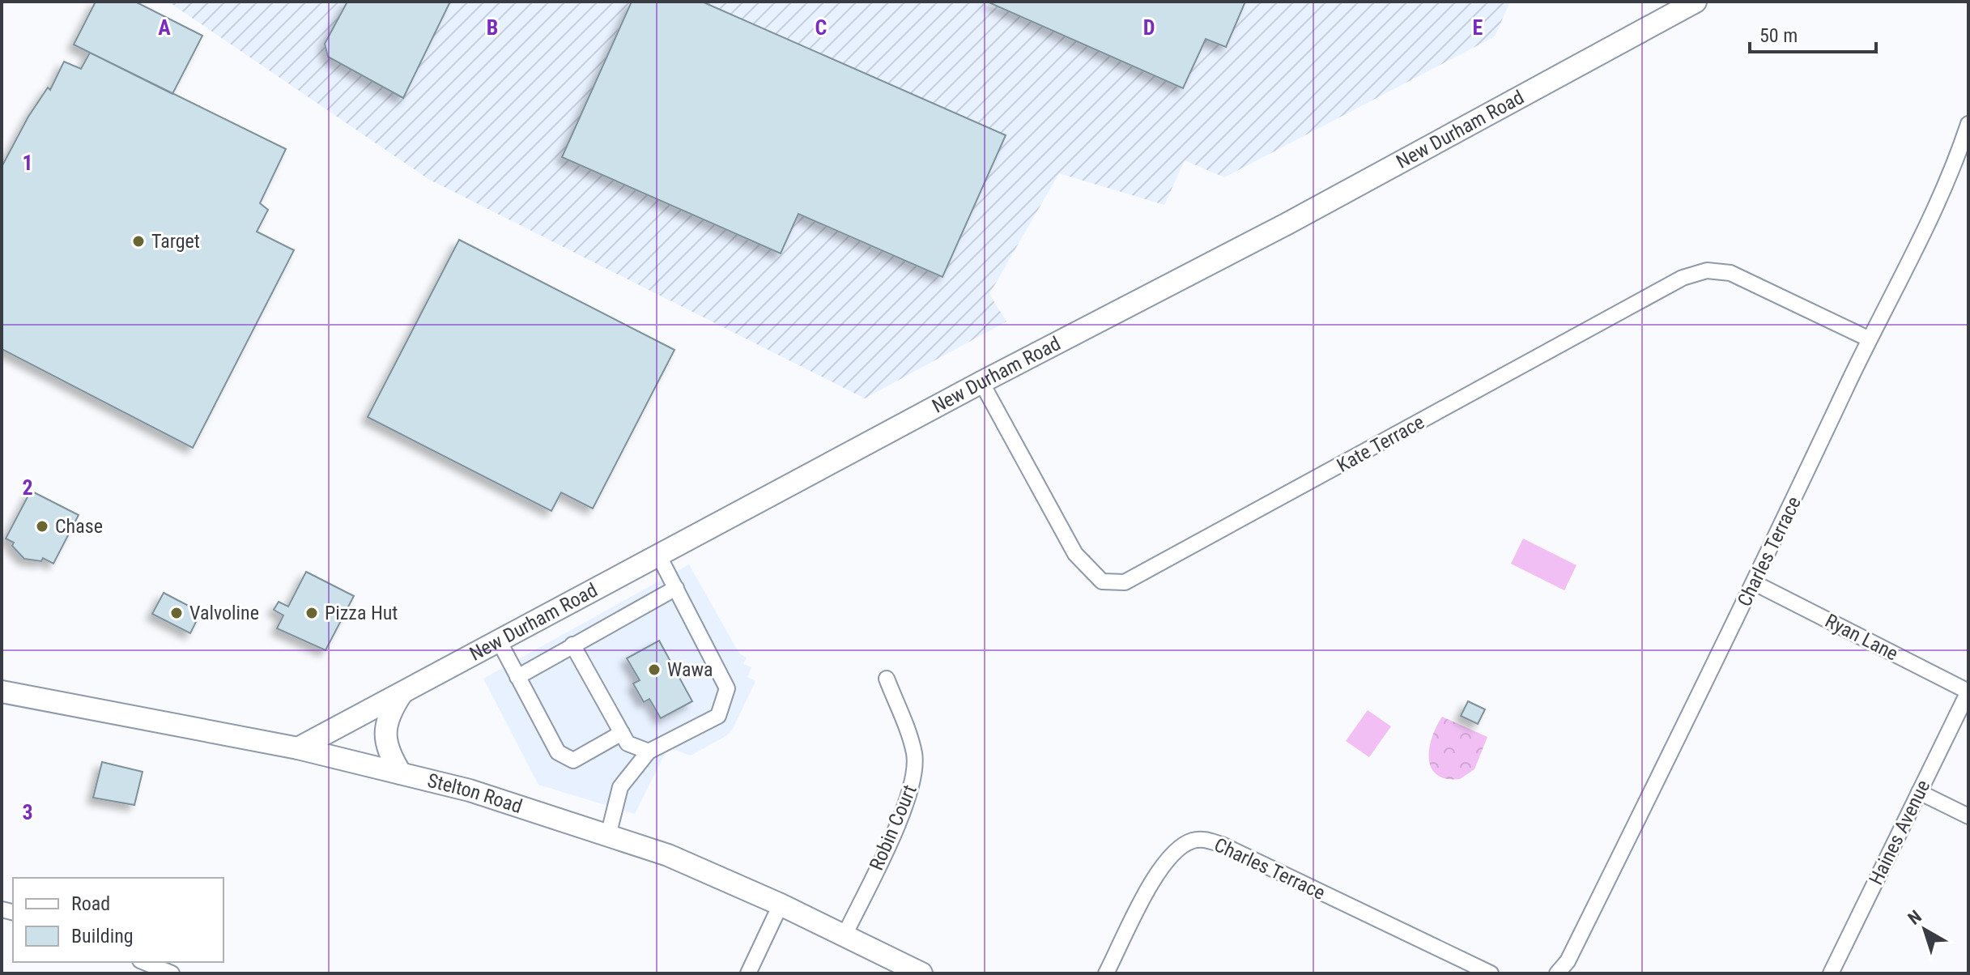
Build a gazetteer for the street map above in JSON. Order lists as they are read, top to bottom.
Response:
{
  "streets": {
    "main road": ["New Durham Road", "Stelton Road"],
    "street": [
      "Kate Terrace",
      "Charles Terrace",
      "Ryan Lane",
      "Robin Court",
      "Haines Avenue"
    ]
  },
  "crossings": [
    ["New Durham Road", "Kate Terrace"],
    ["New Durham Road", "Stelton Road"],
    ["Kate Terrace", "Charles Terrace"],
    ["Charles Terrace", "Ryan Lane"],
    ["Ryan Lane", "Haines Avenue"],
    ["Stelton Road", "Robin Court"]
  ],
  "places": [
    "Target",
    "Chase",
    "Valvoline",
    "Pizza Hut",
    "Wawa"
  ],
  "legend": ["Road", "Building"],
  "scale_bar": "50 m",
  "north": "top left",
  "grid": {
    "columns": [
      "A",
      "B",
      "C",
      "D",
      "E"
    ],
    "rows": ["1", "2", "3"]
  }
}
